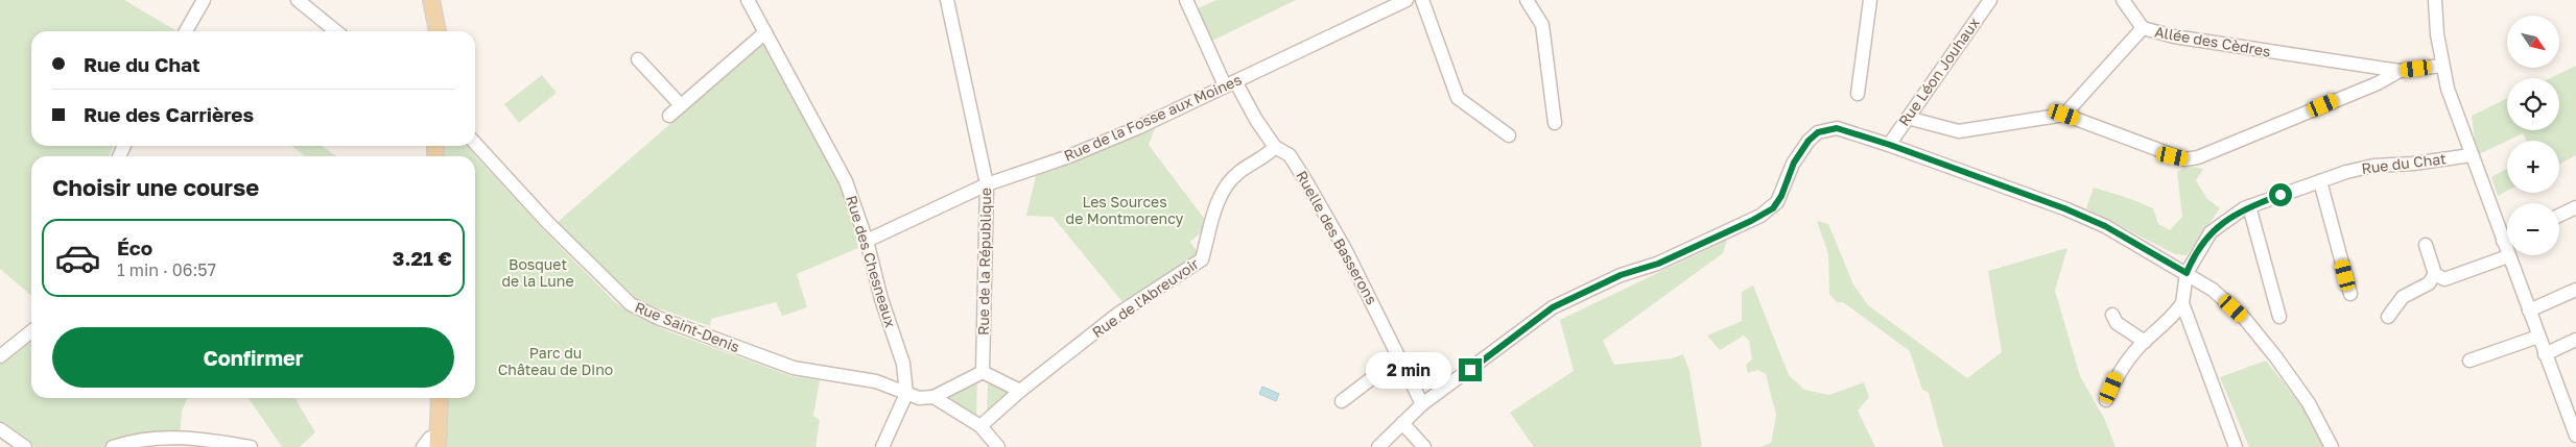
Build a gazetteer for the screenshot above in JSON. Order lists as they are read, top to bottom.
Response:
{
  "streets": {
    "street": [
      "Allée des Cèdres",
      "Rue Léon Jouhaux",
      "Rue de la Fosse aux Moines",
      "Rue du Chat",
      "Ruelle des Basserons",
      "Rue des Chesneaux",
      "Rue de la République",
      "Rue de l'Abreuvoir",
      "Rue Saint-Denis"
    ]
  },
  "crossings": [
    ["Rue de la Fosse aux Moines", "Ruelle des Basserons"],
    ["Rue de la Fosse aux Moines", "Rue des Chesneaux"],
    ["Rue de la Fosse aux Moines", "Rue de la République"],
    ["Ruelle des Basserons", "Rue de l'Abreuvoir"],
    ["Rue des Chesneaux", "Rue Saint-Denis"]
  ],
  "parks": ["Les Sources de Montmorency", "Bosquet de la Lune", "Parc du Château de Dino"],
  "north": "bottom right",
  "page": {
    "map_buttons": ["+", "−"],
    "banner": ["Rue du Chat", "Rue des Carrières"],
    "heading": "Choisir une course",
    "list": [
      {
        "name": "Éco",
        "note": "1 min · 06:57",
        "value": "3.21 €"
      }
    ],
    "buttons": "Confirmer",
    "bubble": "2 min"
  }
}
